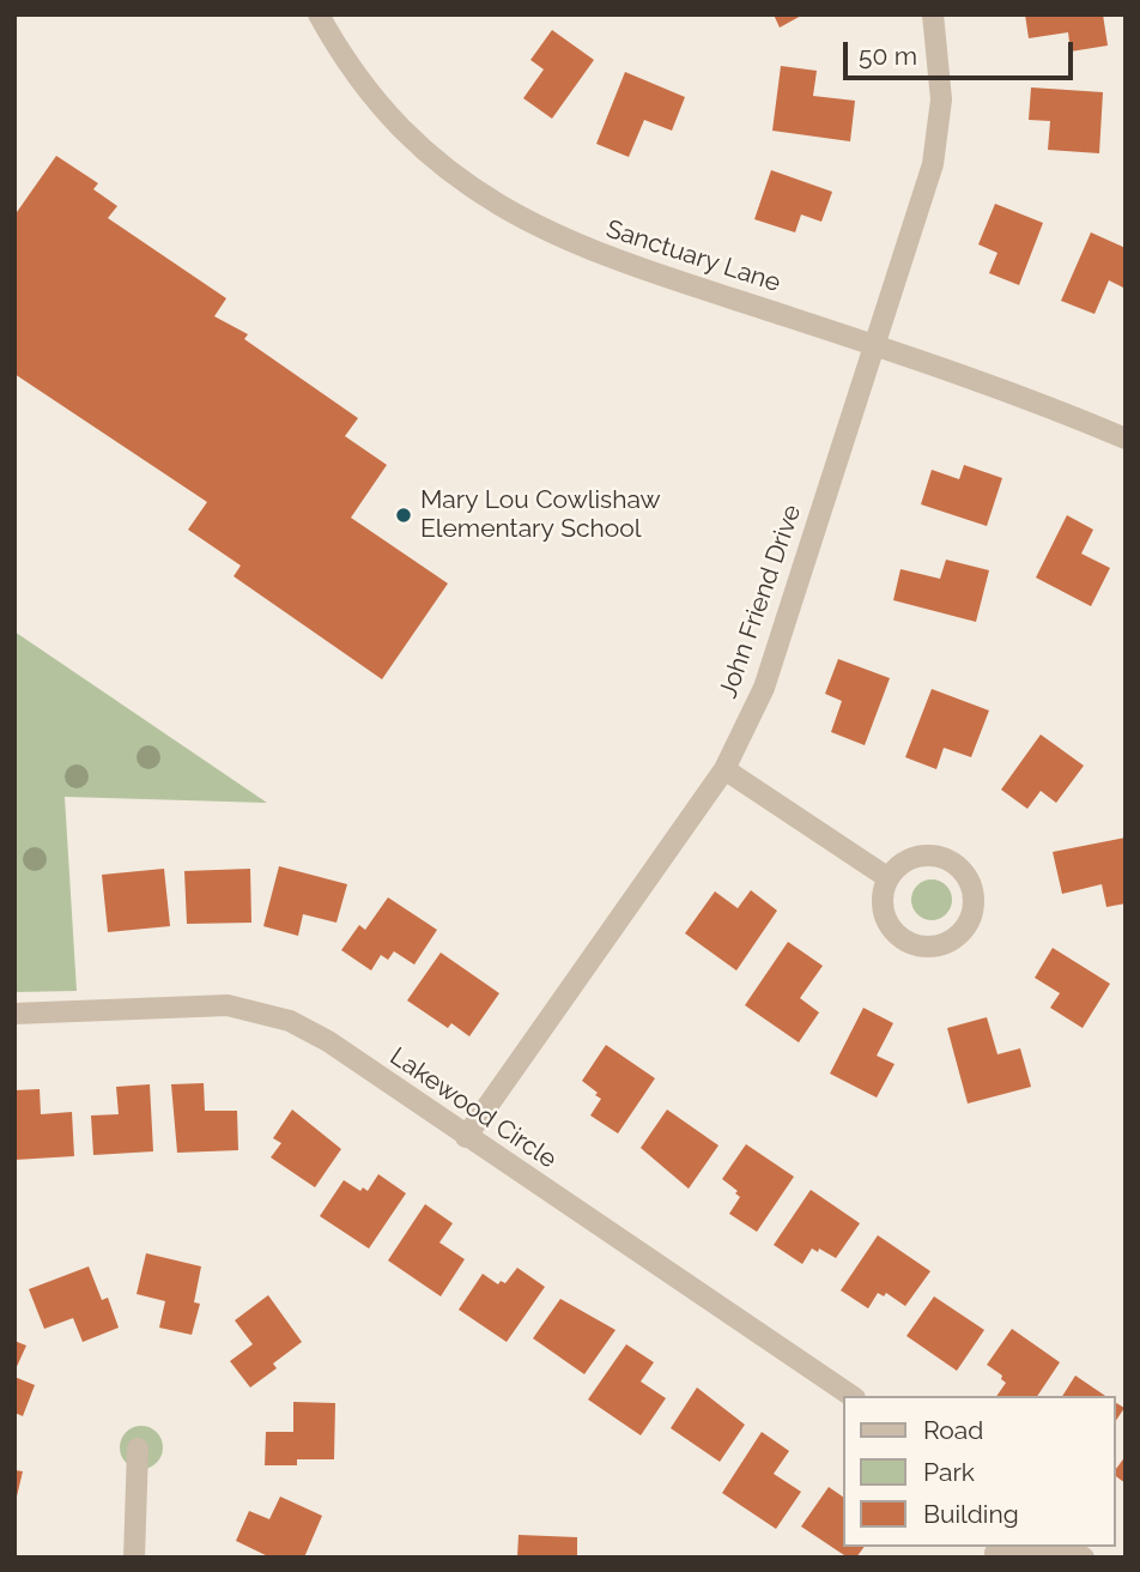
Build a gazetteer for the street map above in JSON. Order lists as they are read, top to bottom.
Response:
{
  "streets": {
    "street": ["Sanctuary Lane", "John Friend Drive", "Lakewood Circle"]
  },
  "crossings": [
    ["Sanctuary Lane", "John Friend Drive"],
    ["John Friend Drive", "Lakewood Circle"]
  ],
  "places": ["Mary Lou Cowlishaw Elementary School"],
  "legend": ["Road", "Park", "Building"],
  "scale_bar": "50 m"
}
